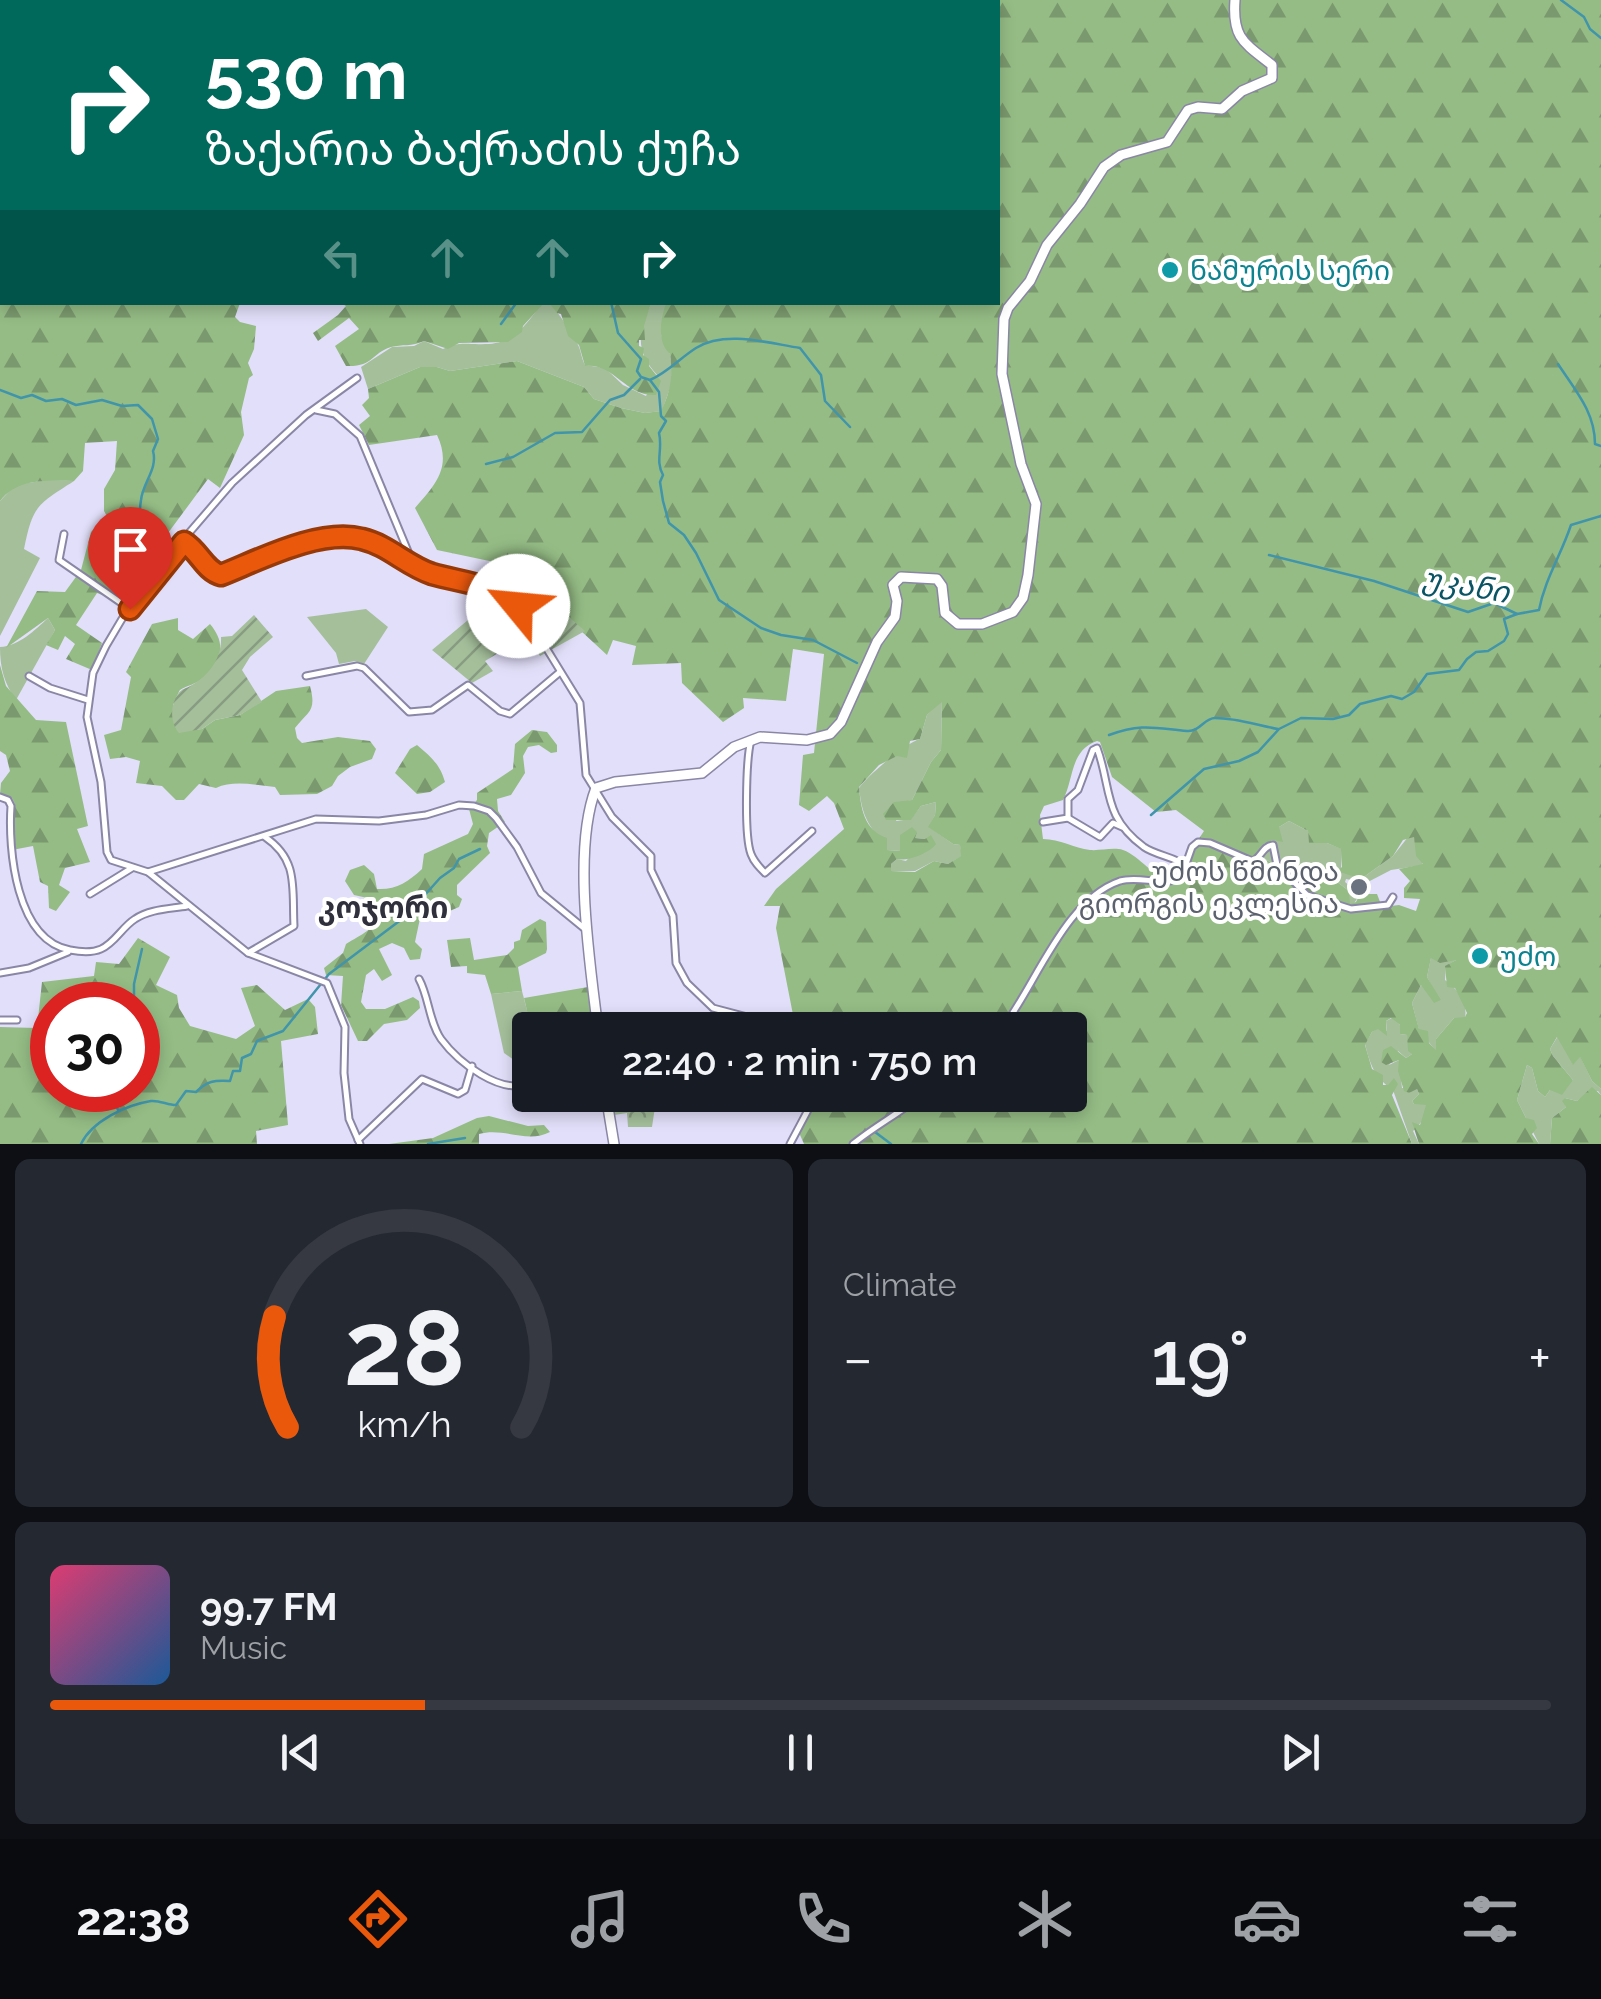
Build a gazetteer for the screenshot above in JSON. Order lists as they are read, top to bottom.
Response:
{
  "districts": ["კოჯორი"],
  "water": ["უკანი"],
  "places": ["ნამურის სერი", "უძოს წმინდა გიორგის ეკლესია", "უძო"],
  "page": {
    "turn": ["530 m", "ზაქარია ბაქრაძის ქუჩა"],
    "limit": "30",
    "trip": "22:40 · 2 min · 750 m",
    "tile": "Climate",
    "heat": ["−", "19°", "+"],
    "song": ["99.7 FM", "Music"],
    "tabs": "22:38",
    "gauge": ["28", "km/h"]
  }
}
